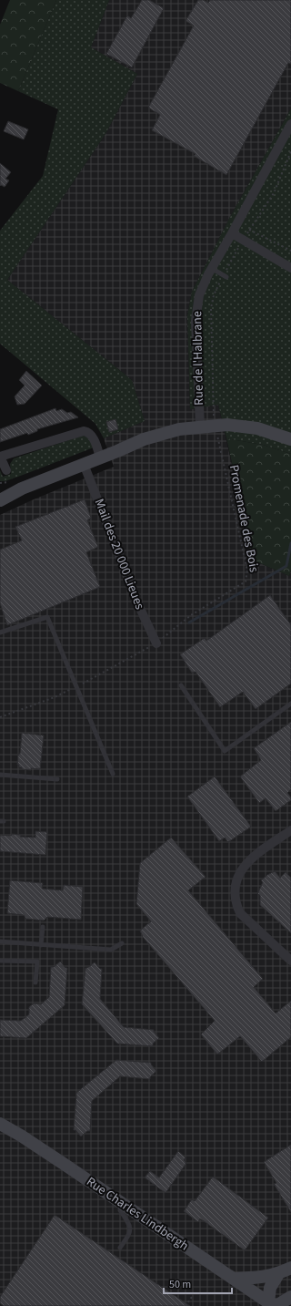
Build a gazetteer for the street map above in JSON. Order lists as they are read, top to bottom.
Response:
{
  "streets": {
    "street": ["Rue de l'Halbrane", "Mail des 20 000 Lieues", "Rue Charles Lindbergh"],
    "path": ["Promenade des Bois"]
  },
  "crossings": [
    ["Promenade des Bois", "Mail des 20 000 Lieues"]
  ],
  "scale_bar": "50 m"
}
